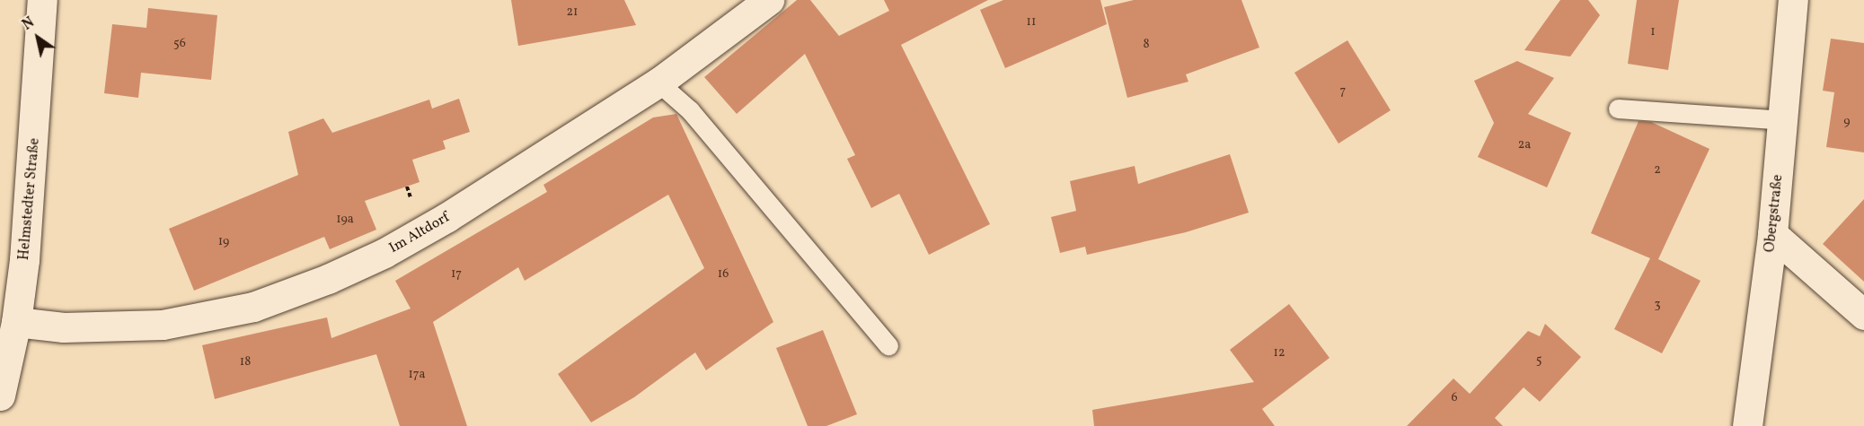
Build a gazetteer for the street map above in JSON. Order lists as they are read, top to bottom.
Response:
{
  "streets": {
    "street": ["Helmstedter Straße", "Obergstraße", "Im Altdorf"]
  },
  "crossings": [
    ["Helmstedter Straße", "Im Altdorf"]
  ],
  "house_numbers": [
    "21",
    "11",
    "1",
    "56",
    "8",
    "7",
    "9",
    "2a",
    "2",
    "19a",
    "19",
    "17",
    "16",
    "3",
    "12",
    "5",
    "18",
    "17a",
    "6"
  ],
  "north": "top left"
}
